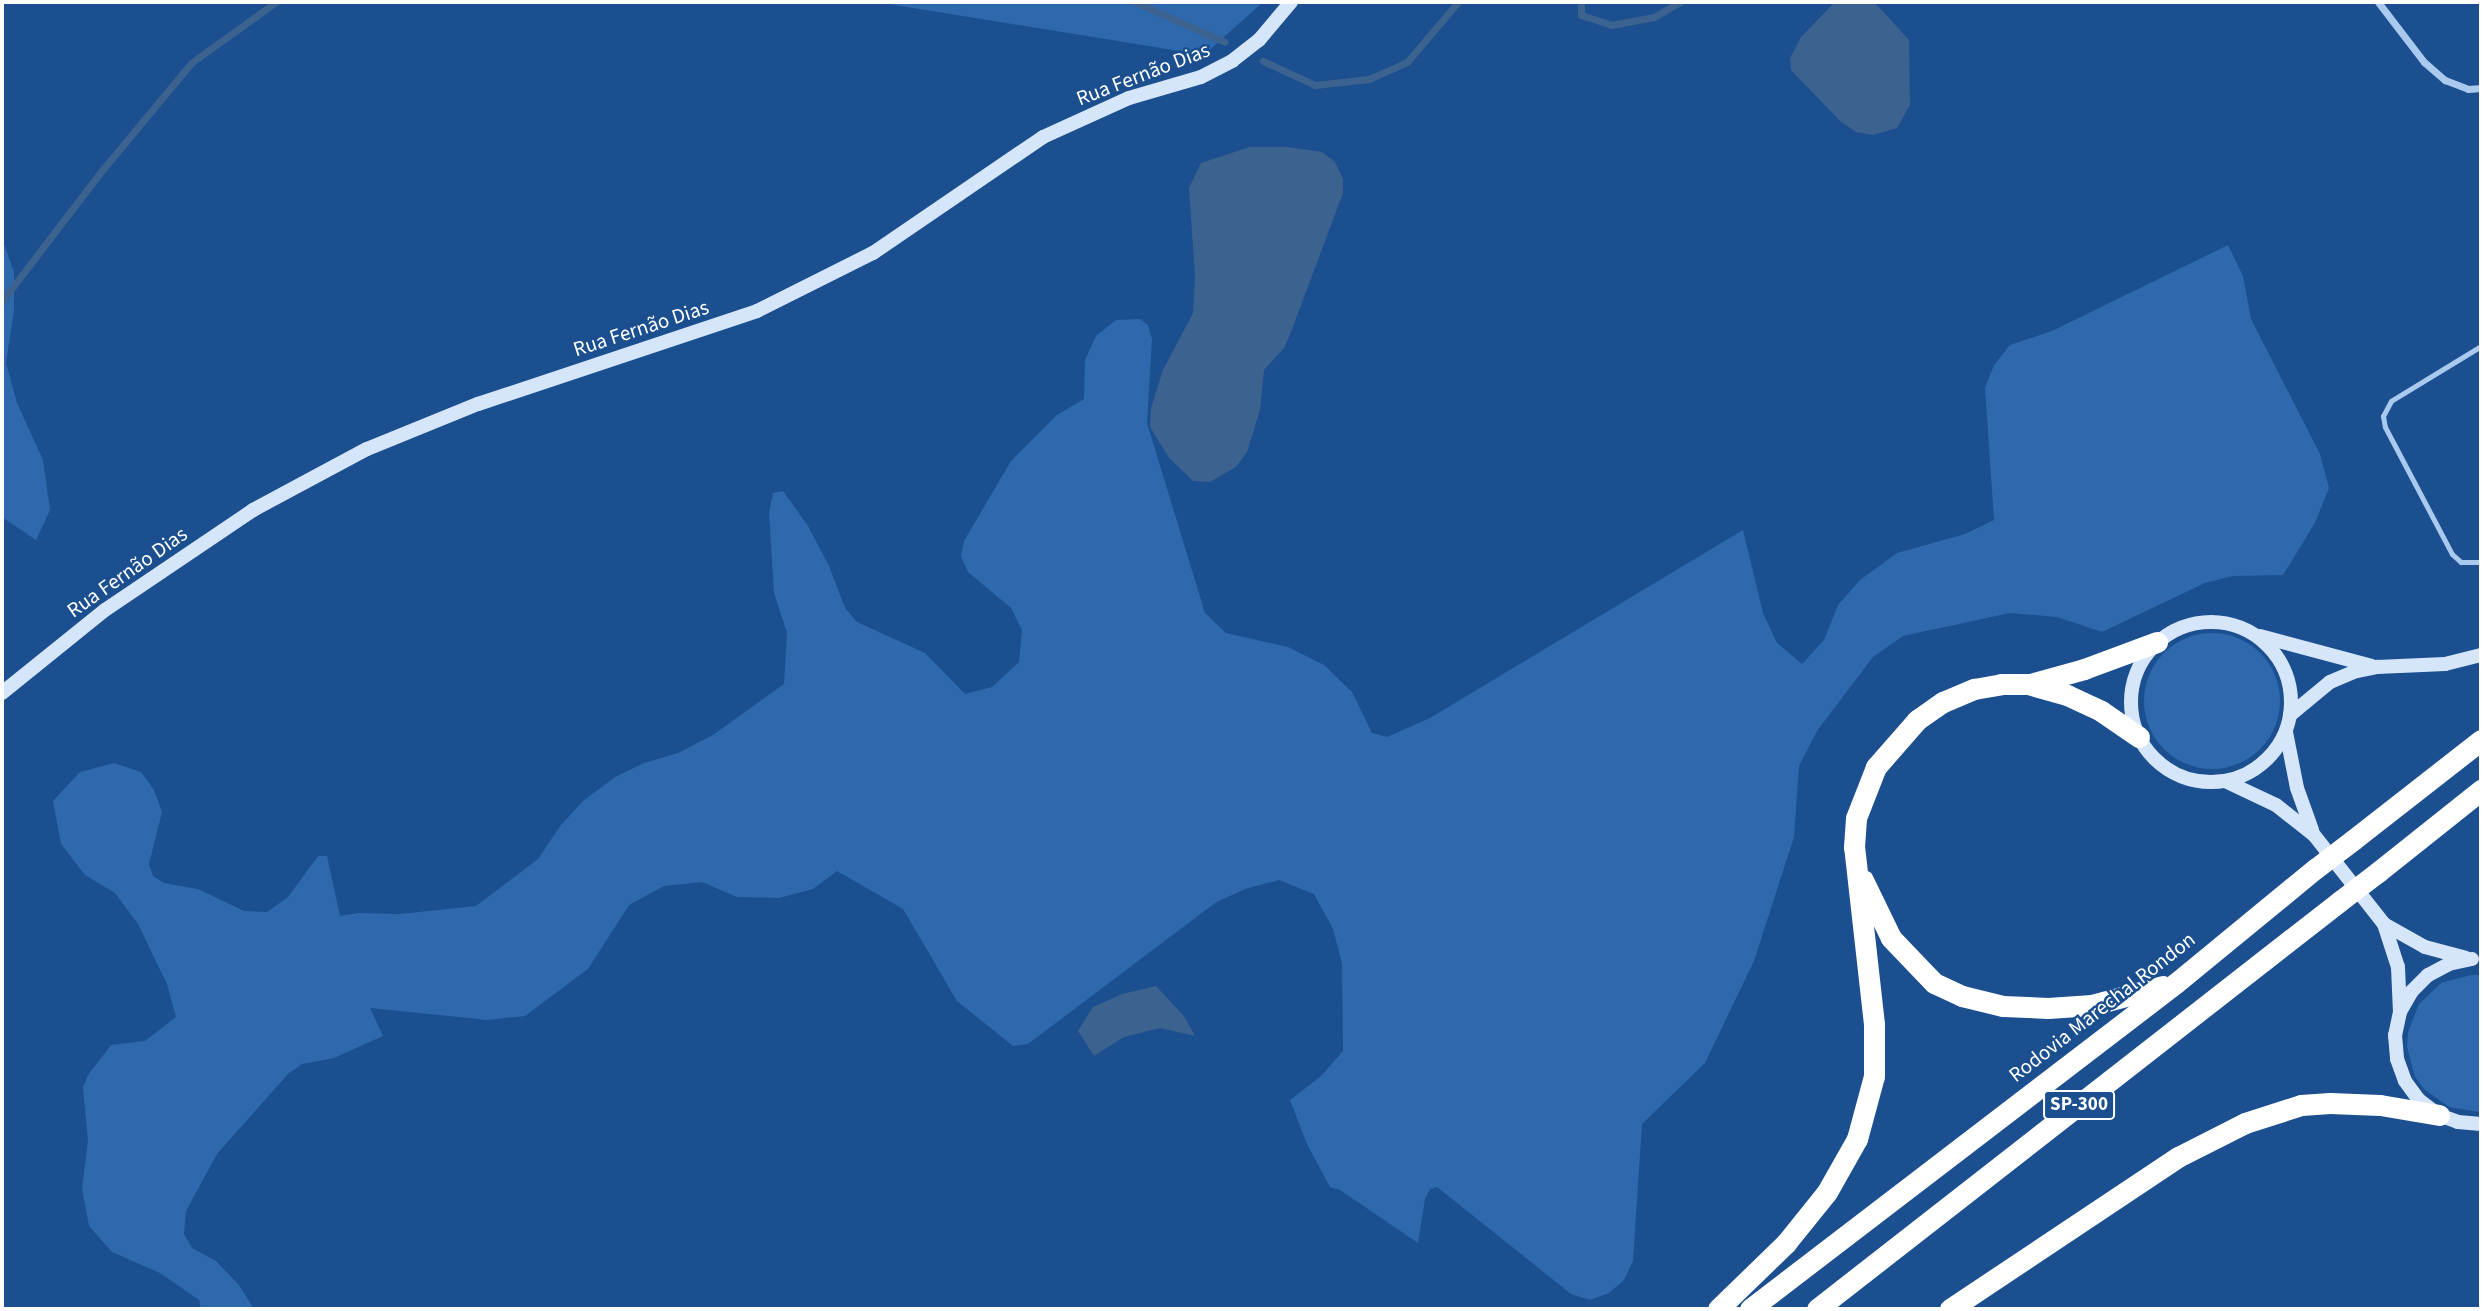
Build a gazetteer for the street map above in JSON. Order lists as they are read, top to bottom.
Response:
{
  "streets": {
    "highway": ["Rodovia Marechal Rondon", "SP-300"],
    "main road": ["Rua Fernão Dias"]
  }
}
